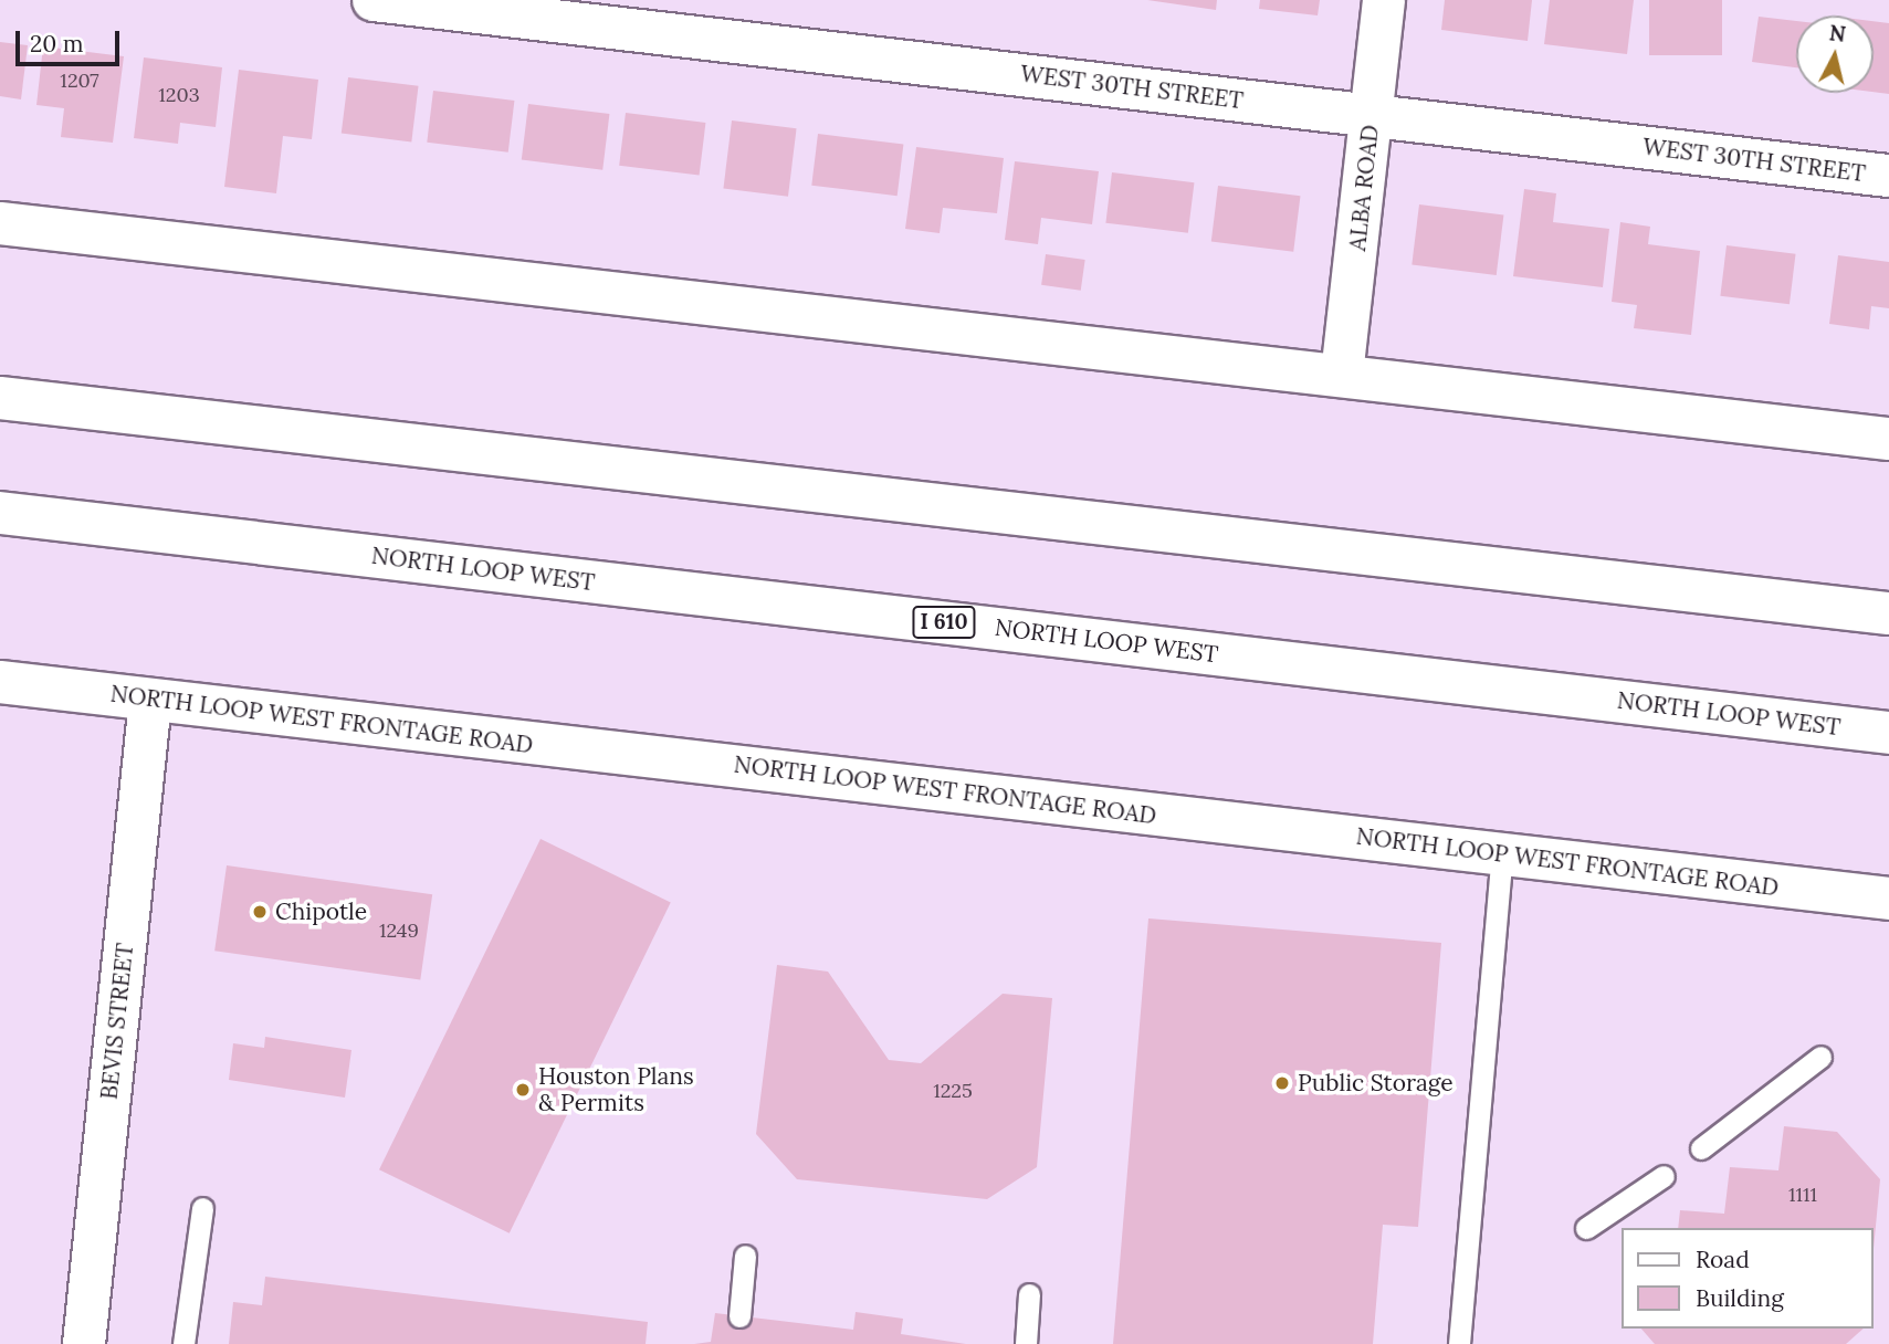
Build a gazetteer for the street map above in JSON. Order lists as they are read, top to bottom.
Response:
{
  "streets": {
    "main road": [
      "WEST 30TH STREET",
      "ALBA ROAD",
      "NORTH LOOP WEST",
      "I 610",
      "NORTH LOOP WEST FRONTAGE ROAD",
      "BEVIS STREET"
    ]
  },
  "crossings": [
    ["WEST 30TH STREET", "ALBA ROAD"],
    ["NORTH LOOP WEST FRONTAGE ROAD", "BEVIS STREET"]
  ],
  "places": ["Chipotle", "Public Storage", "Houston Plans & Permits"],
  "house_numbers": [
    "1207",
    "1203",
    "1249",
    "1225",
    "1111"
  ],
  "legend": ["Road", "Building"],
  "scale_bar": "20 m",
  "north": "top"
}
